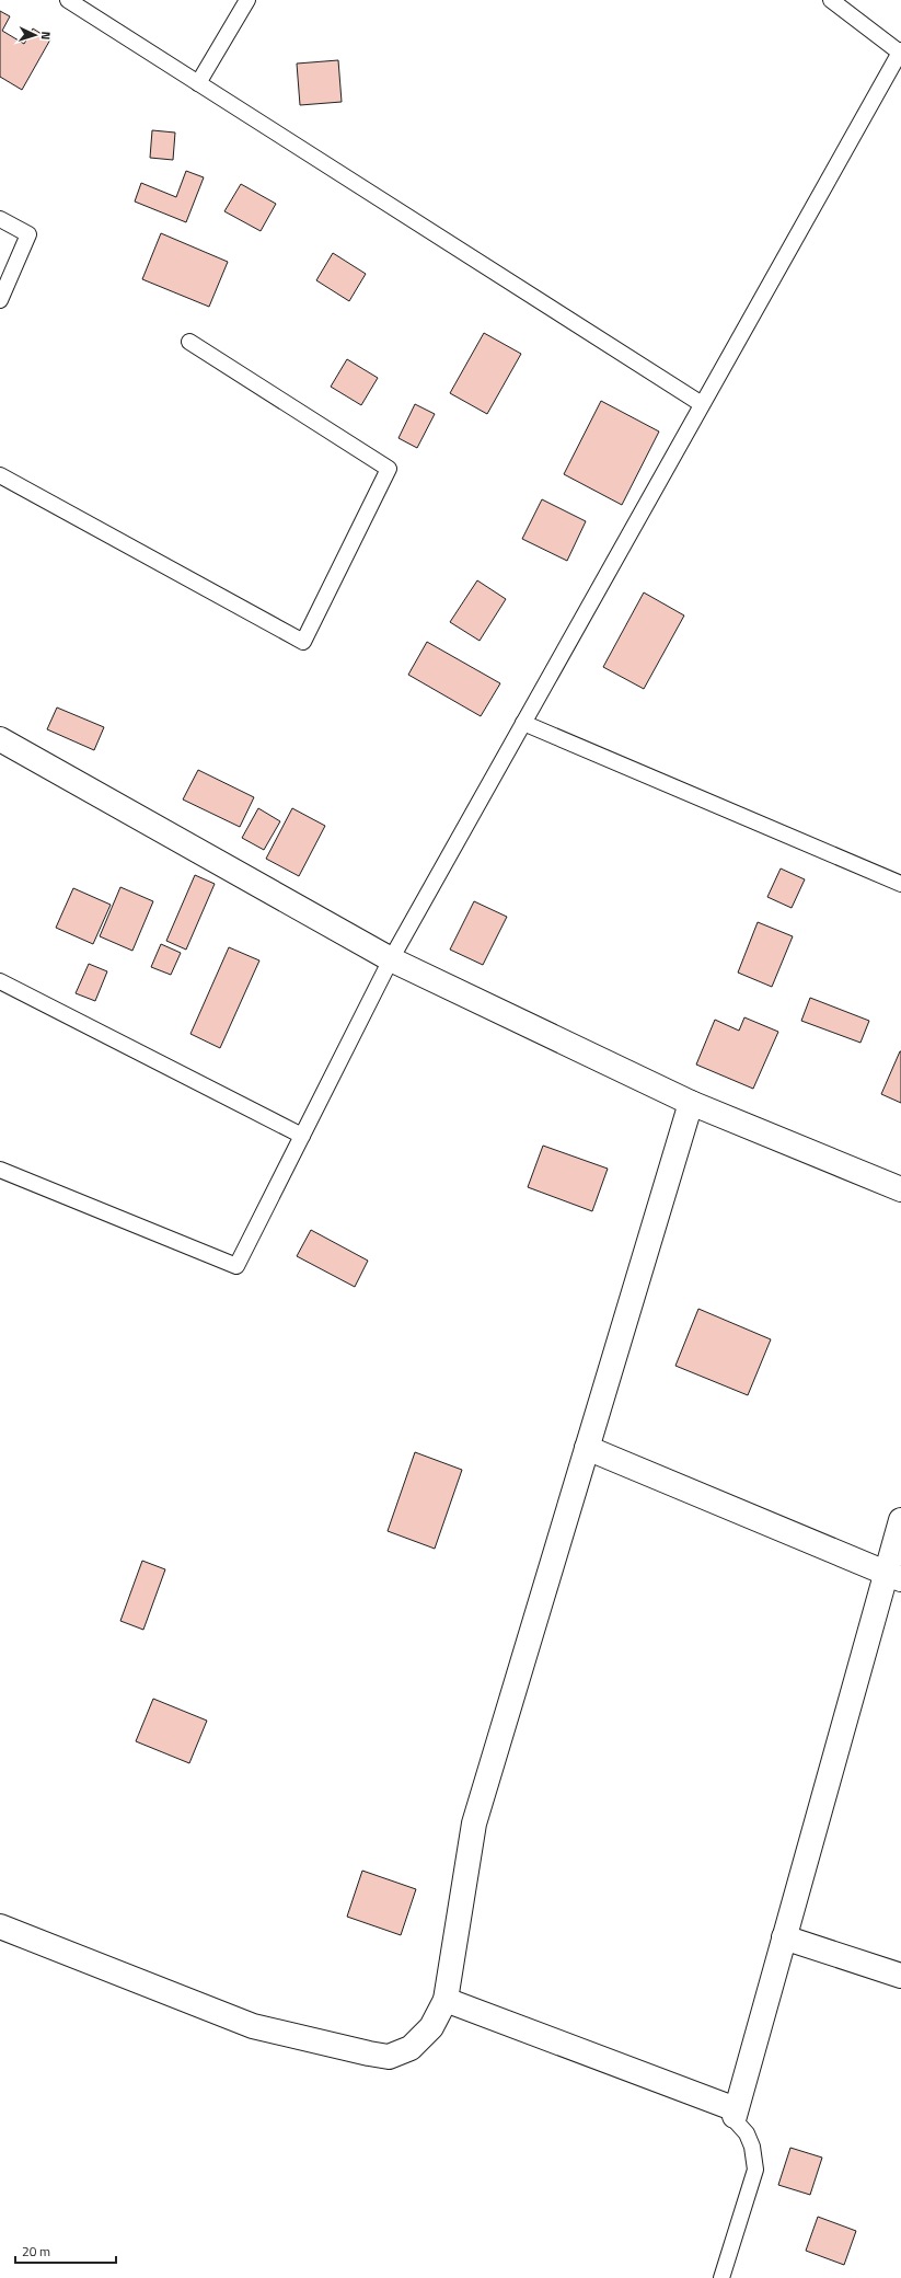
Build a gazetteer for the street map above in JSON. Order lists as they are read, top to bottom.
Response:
{
  "scale_bar": "20 m",
  "north": "right"
}
